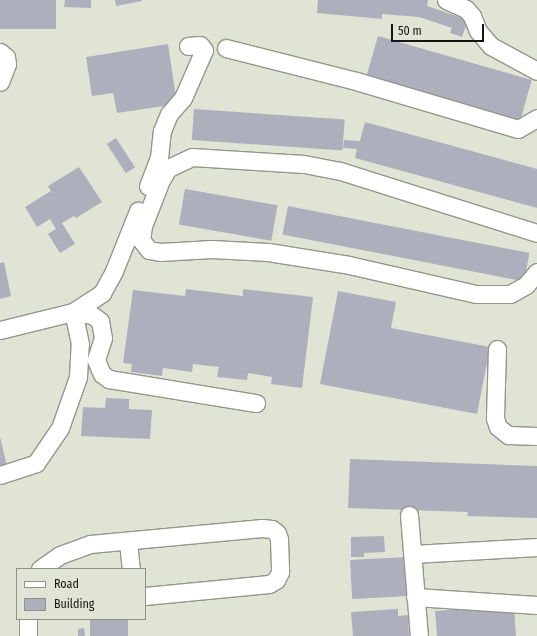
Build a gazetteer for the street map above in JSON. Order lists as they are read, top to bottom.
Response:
{
  "legend": ["Road", "Building"],
  "scale_bar": "50 m"
}
